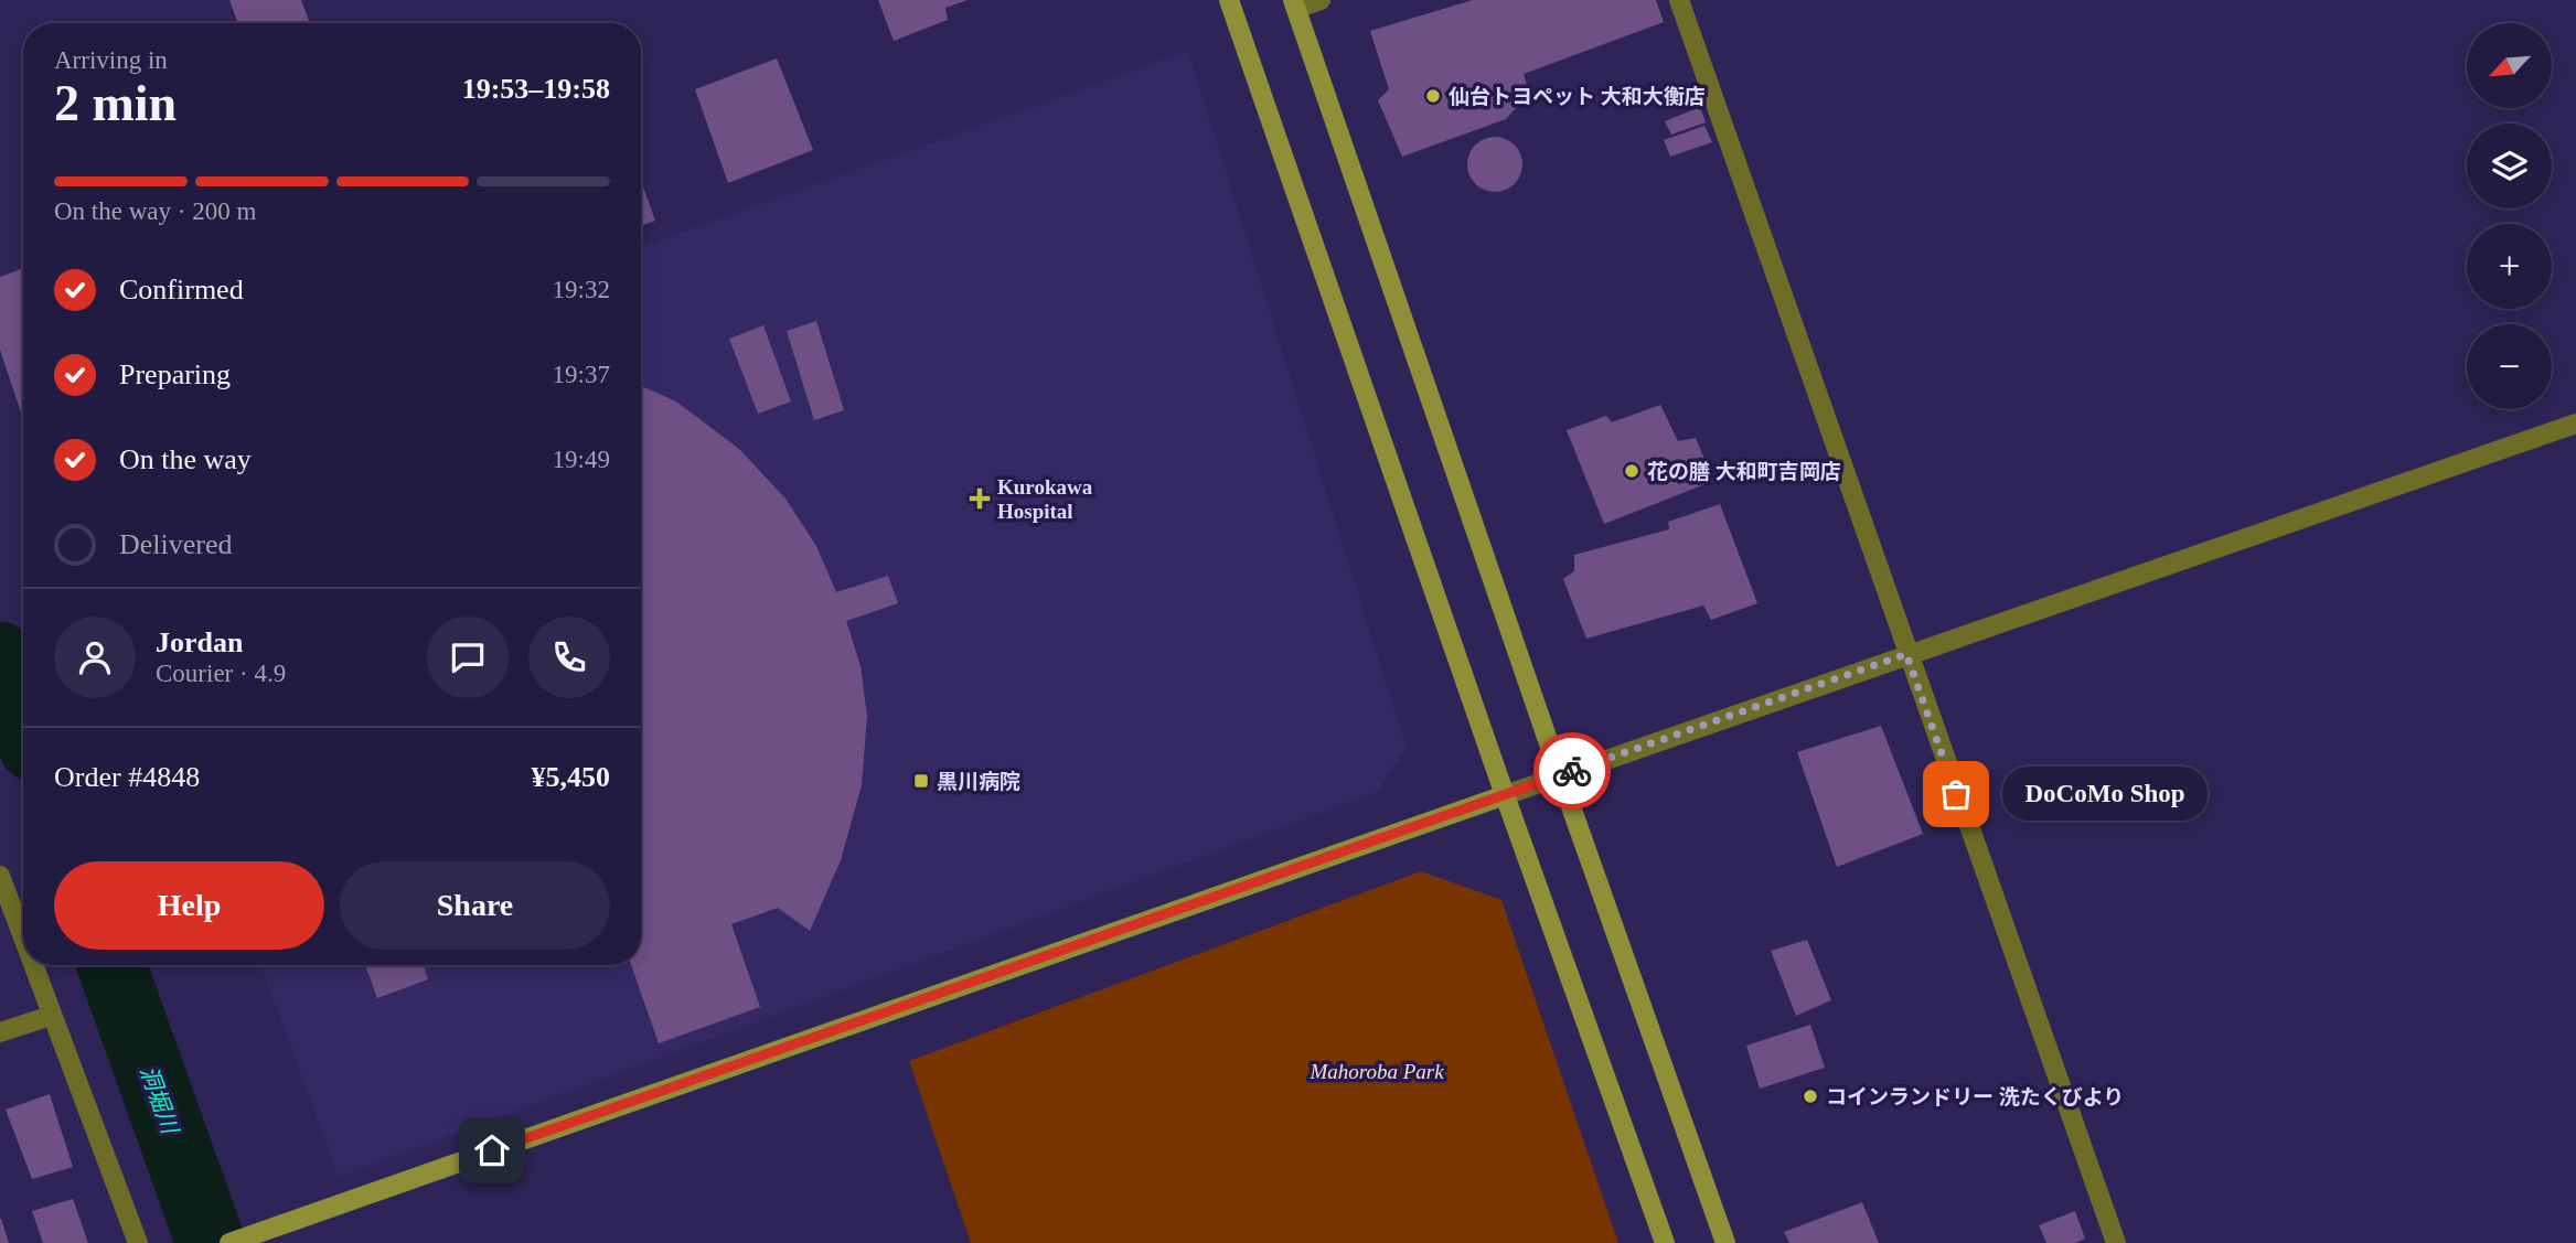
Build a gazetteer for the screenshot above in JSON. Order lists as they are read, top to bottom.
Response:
{
  "water": ["洞堀川"],
  "parks": ["Mahoroba Park"],
  "places": {
    "other": [
      "仙台トヨペット 大和大衡店",
      "花の膳 大和町吉岡店",
      "DoCoMo Shop",
      "コインランドリー 洗たくびより"
    ],
    "health": ["Kurokawa Hospital"],
    "transit": ["黒川病院"]
  },
  "north": "bottom left",
  "page": {
    "map_buttons": ["+", "−"],
    "heading": ["2 min", "Arriving in", "19:53–19:58"],
    "panel": [
      "Jordan",
      "Courier · 4.9",
      "Order #4848",
      "¥5,450"
    ],
    "bar": "On the way · 200 m",
    "list": [
      ["Confirmed", "19:32"],
      ["Preparing", "19:37"],
      ["On the way", "19:49"],
      "Delivered"
    ],
    "bubble": "DoCoMo Shop",
    "buttons": ["Help", "Share"]
  }
}
